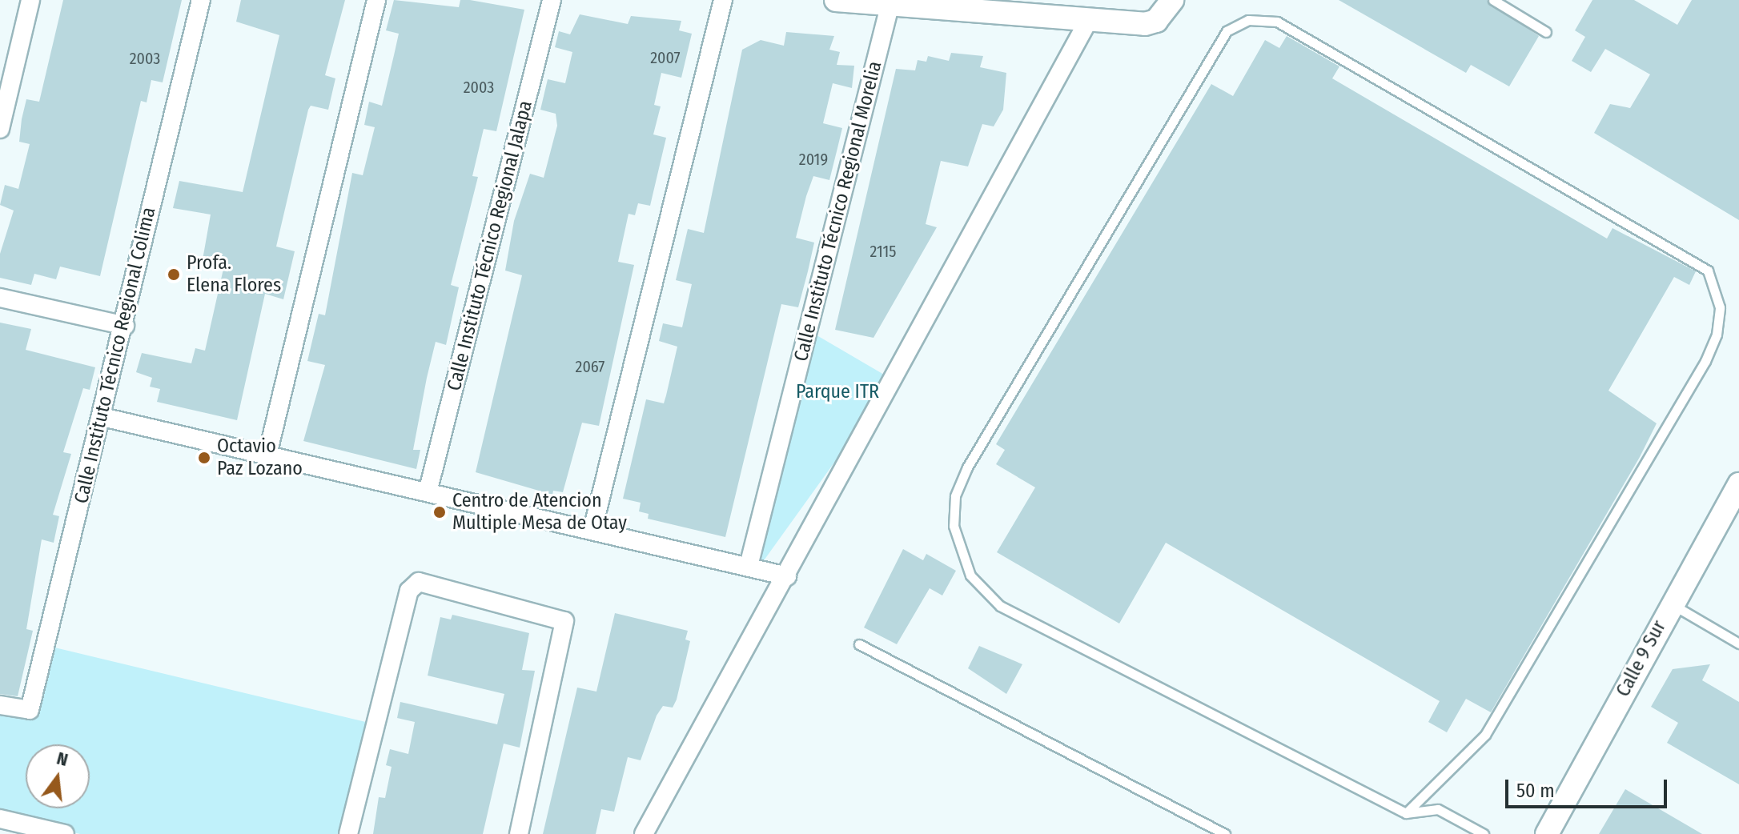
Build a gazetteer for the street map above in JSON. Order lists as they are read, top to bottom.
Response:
{
  "streets": {
    "street": [
      "Calle Instituto Técnico Regional Morelia",
      "Calle Instituto Técnico Regional Jalapa",
      "Calle Instituto Técnico Regional Colima",
      "Calle 9 Sur"
    ]
  },
  "parks": ["Parque ITR"],
  "places": ["Profa. Elena Flores", "Octavio Paz Lozano", "Centro de Atencion Multiple Mesa de Otay"],
  "house_numbers": [
    "2007",
    "2003",
    "2003",
    "2019",
    "2115",
    "2067"
  ],
  "scale_bar": "50 m",
  "north": "top"
}
